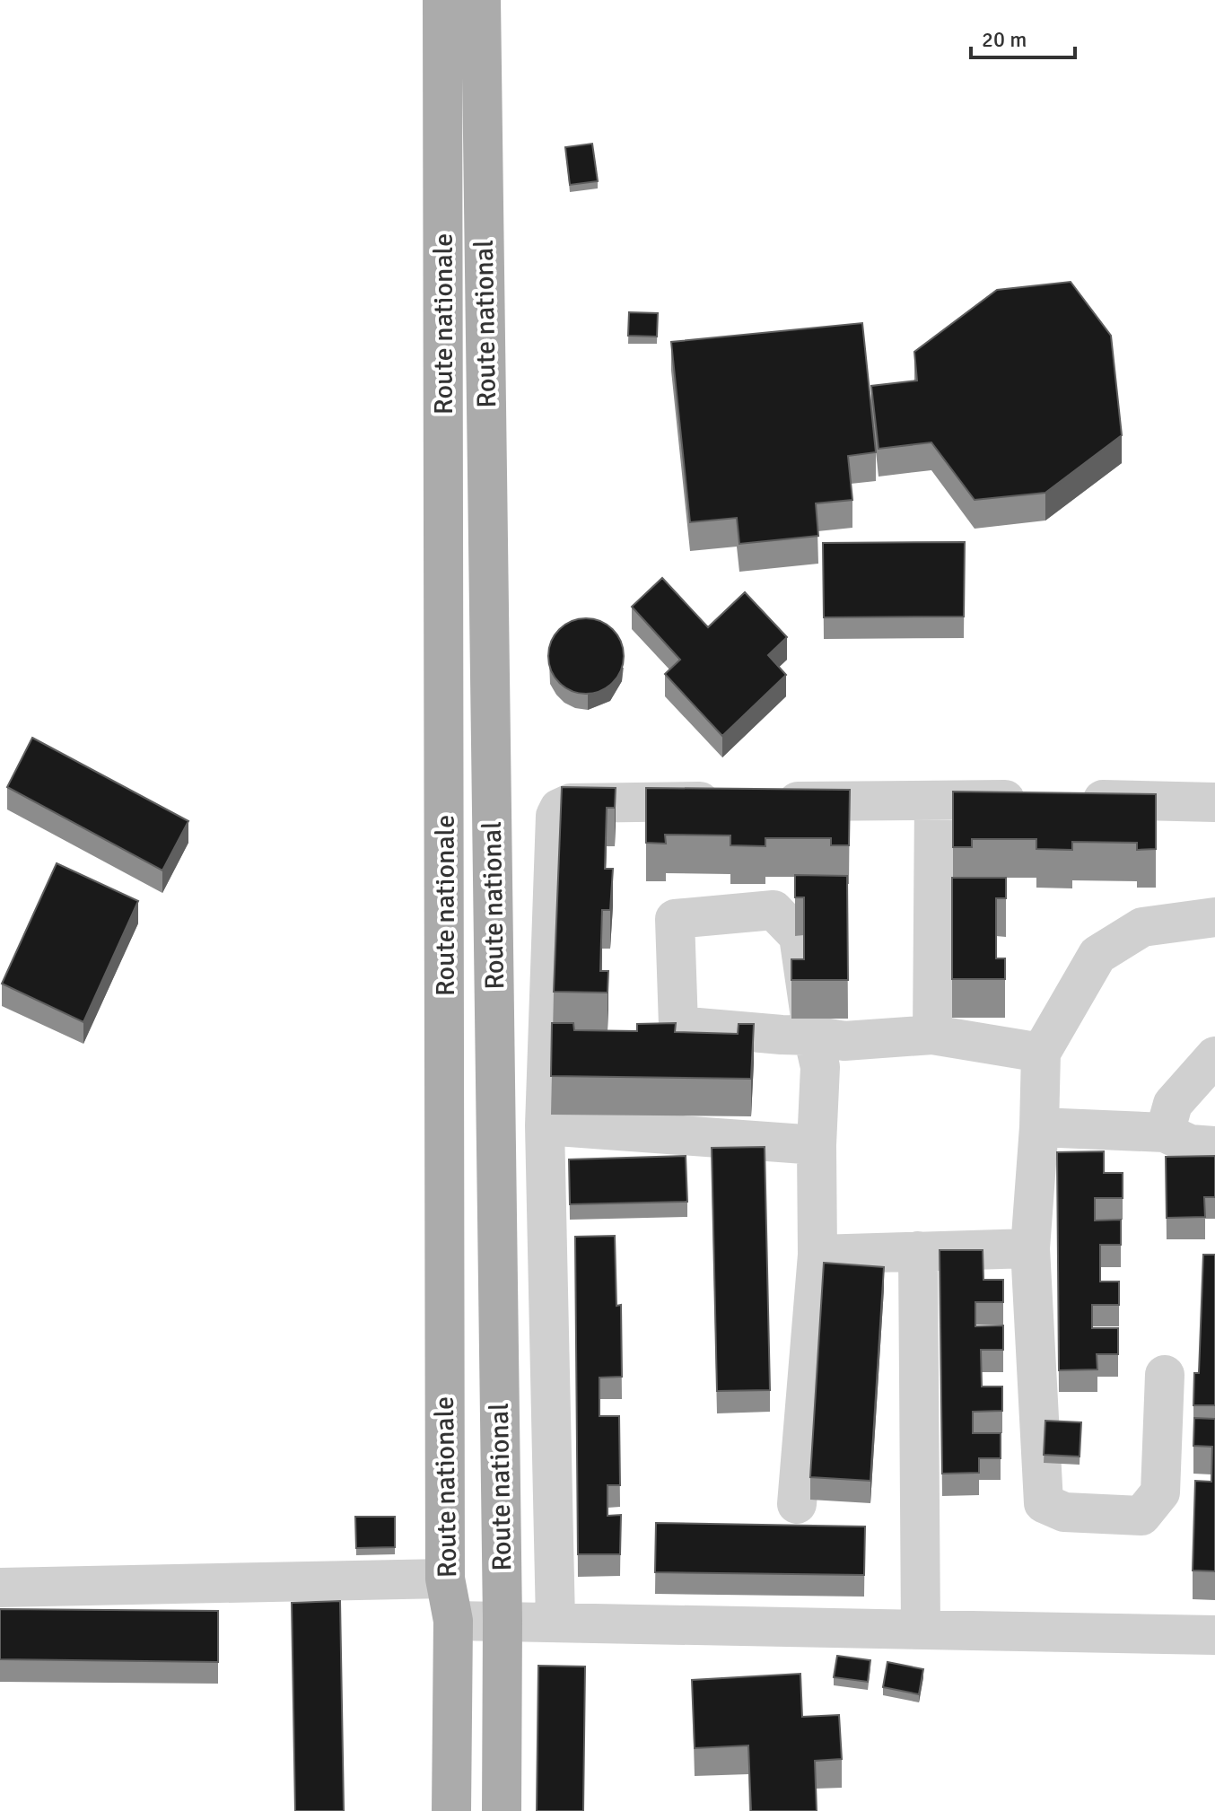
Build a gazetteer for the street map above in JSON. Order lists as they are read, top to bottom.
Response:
{
  "streets": {
    "main road": ["Route nationale", "Route national"]
  },
  "scale_bar": "20 m"
}
